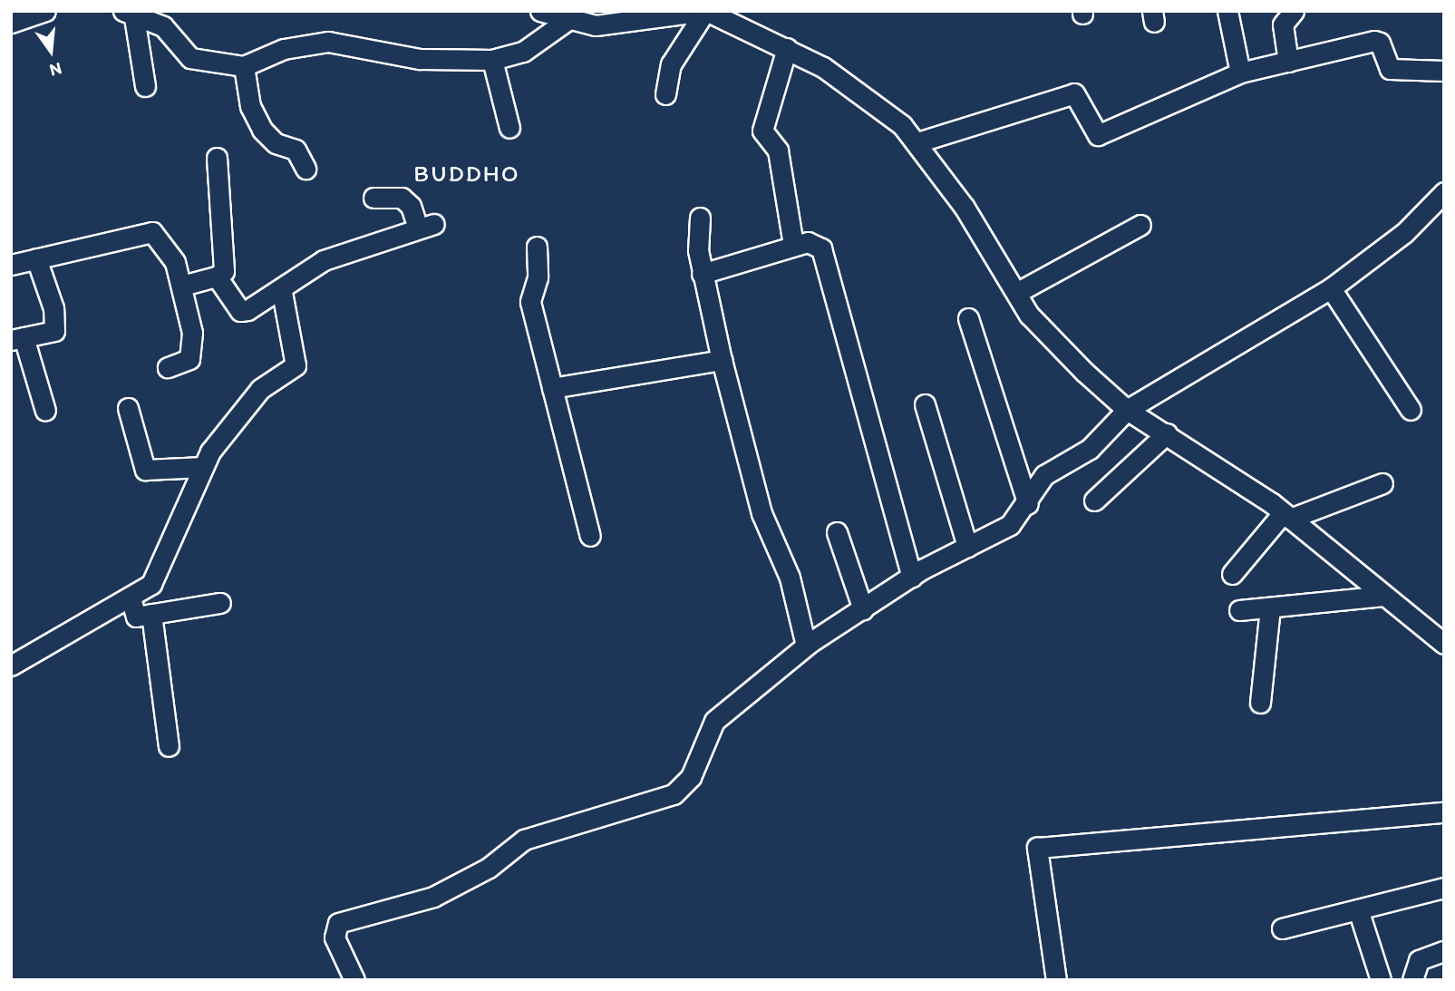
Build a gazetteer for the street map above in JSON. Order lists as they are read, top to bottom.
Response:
{
  "districts": ["BUDDHO"],
  "north": "bottom"
}
